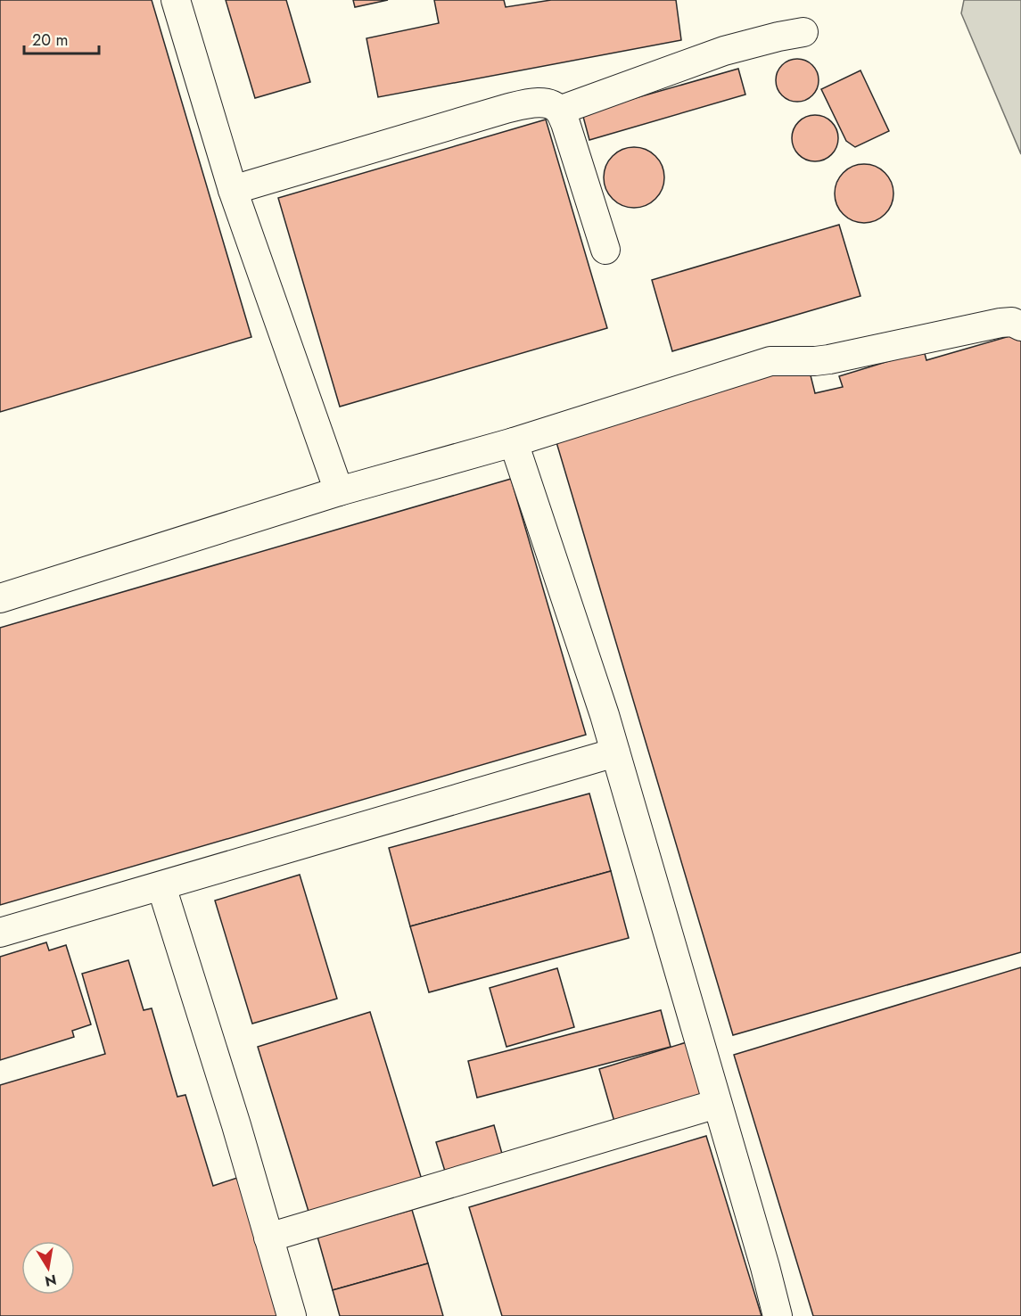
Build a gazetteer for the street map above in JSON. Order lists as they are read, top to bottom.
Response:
{
  "scale_bar": "20 m",
  "north": "bottom"
}
